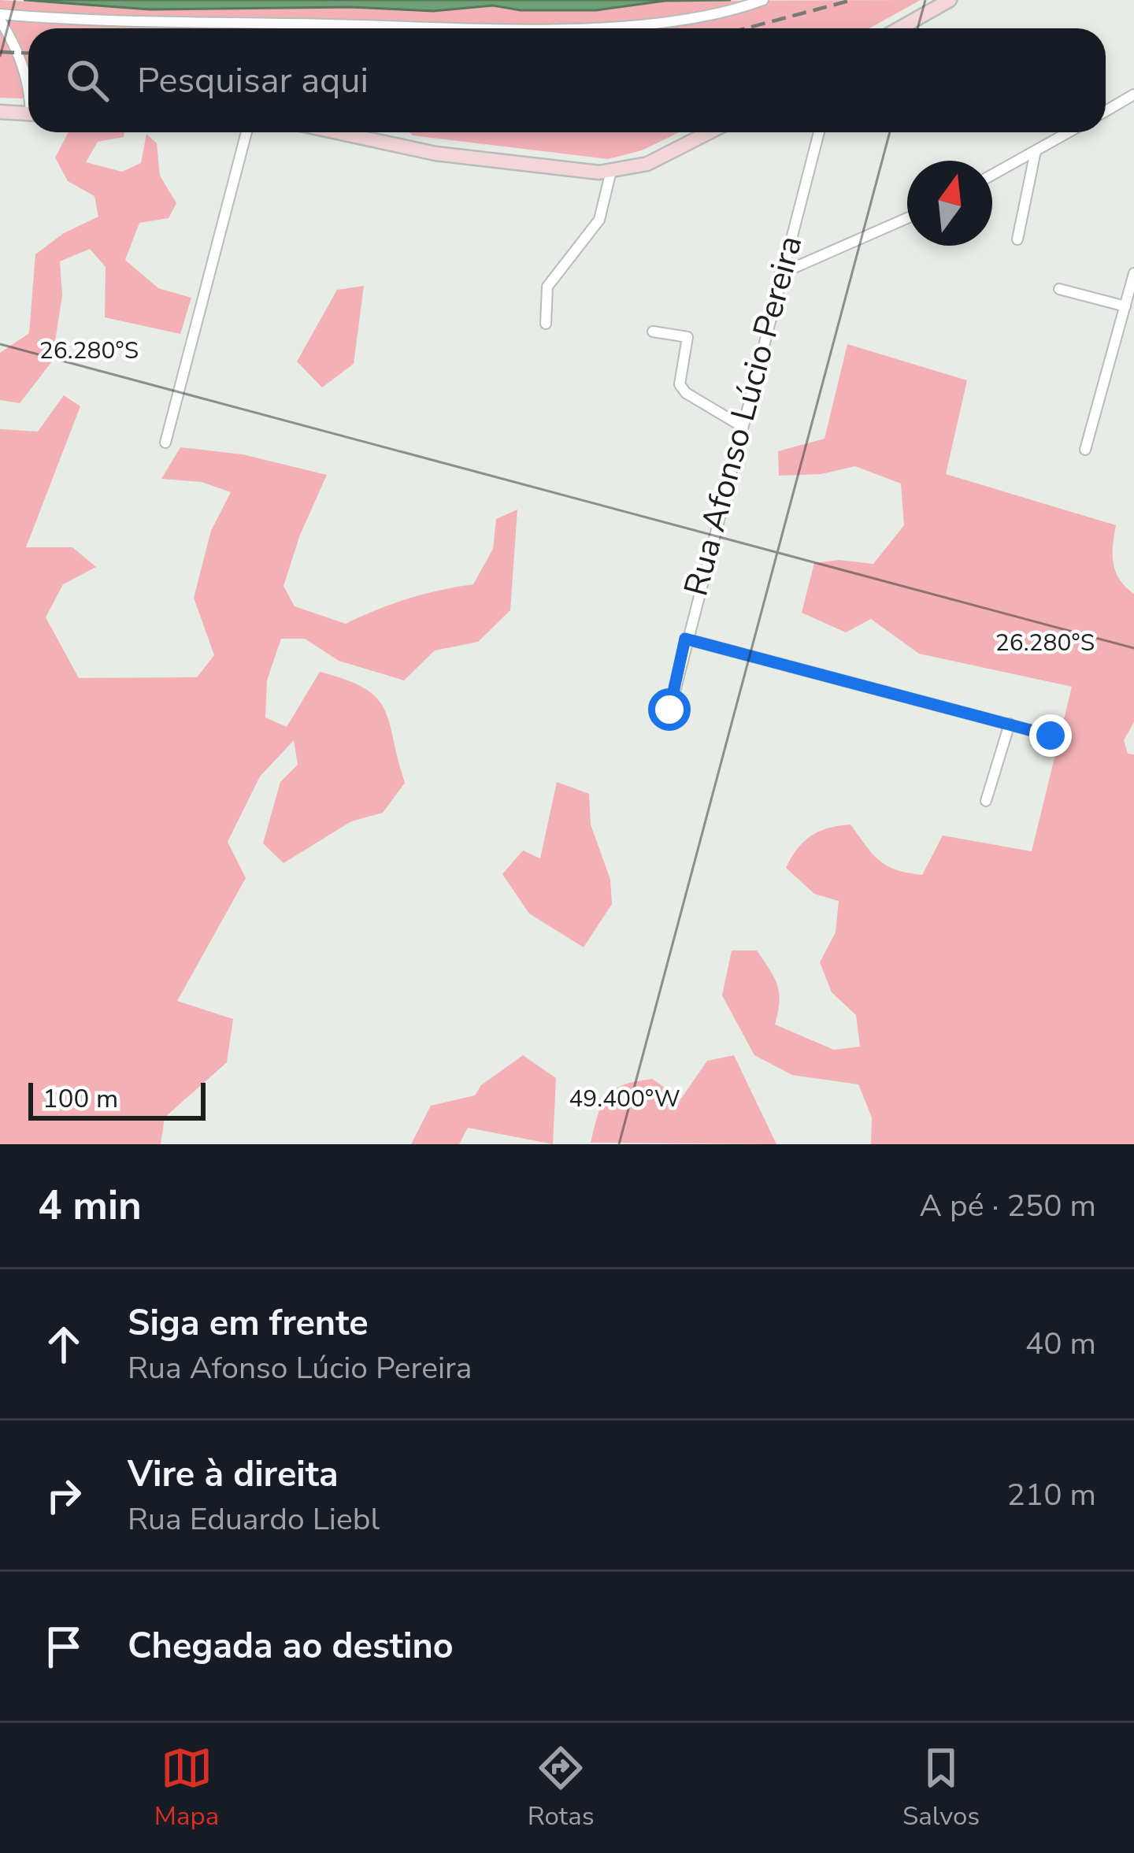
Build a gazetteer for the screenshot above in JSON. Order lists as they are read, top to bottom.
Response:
{
  "streets": {
    "street": ["Rua Afonso Lúcio Pereira"]
  },
  "scale_bar": "100 m",
  "north": "top",
  "page": {
    "search": "Pesquisar aqui",
    "scale": "100 m",
    "heading": ["4 min", "A pé · 250 m"],
    "list": [
      ["Siga em frente", "Rua Afonso Lúcio Pereira", "40 m"],
      ["Vire à direita", "Rua Eduardo Liebl", "210 m"],
      "Chegada ao destino"
    ],
    "nav": ["Mapa", "Rotas", "Salvos"]
  },
  "coordinates": ["26.280°S", "49.400°W"]
}
